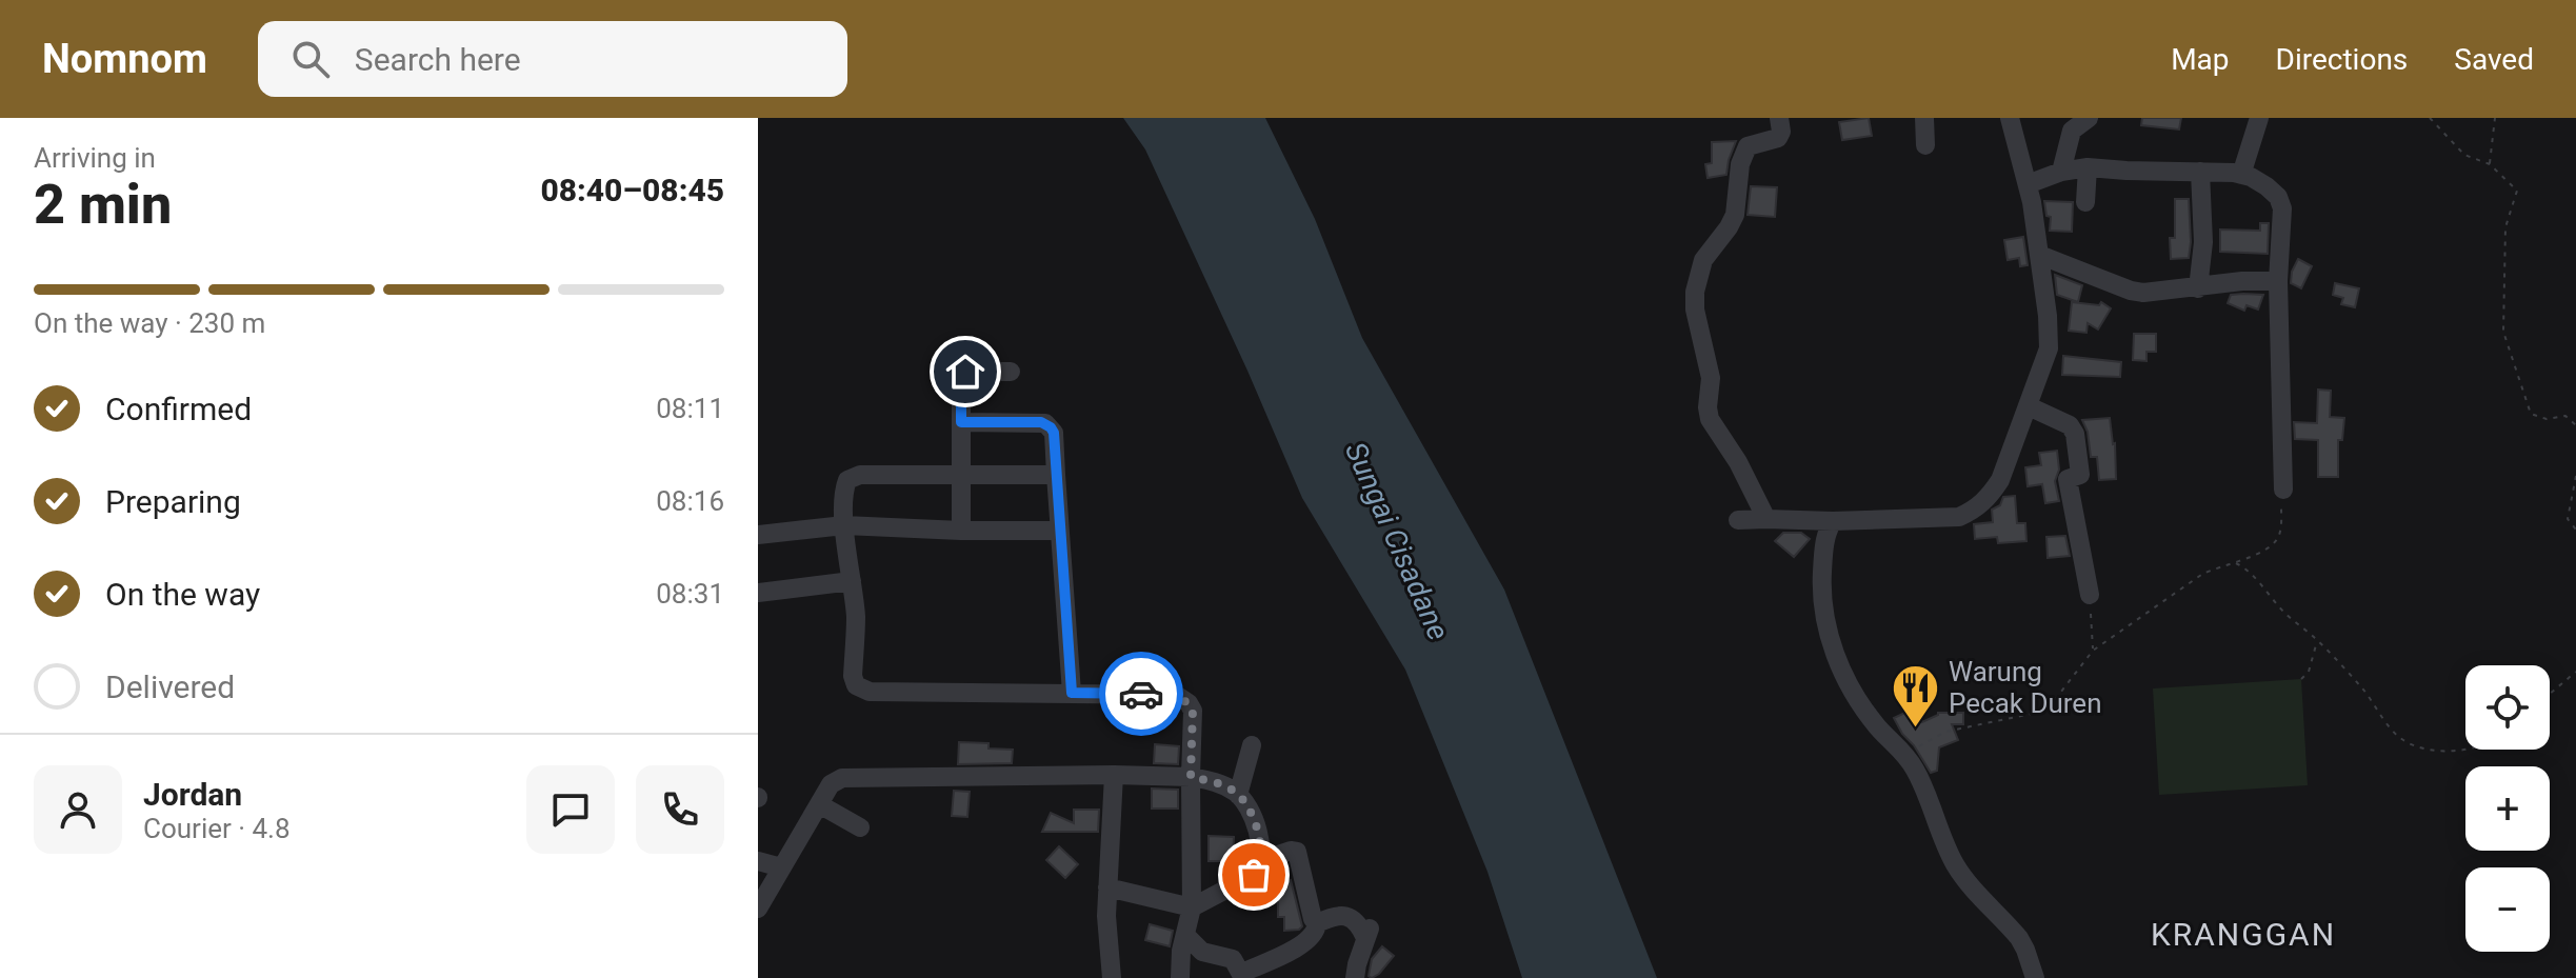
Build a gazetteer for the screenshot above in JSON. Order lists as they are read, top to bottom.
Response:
{
  "districts": ["KRANGGAN"],
  "water": ["Sungai Cisadane"],
  "places": {
    "restaurant": ["Warung Pecak Duren"]
  },
  "page": {
    "header": "Nomnom",
    "search": "Search here",
    "nav": ["Map", "Directions", "Saved"],
    "heading": ["2 min", "Arriving in", "08:40–08:45"],
    "panel": ["Jordan", "Courier · 4.8"],
    "bar": "On the way · 230 m",
    "list": [
      ["Confirmed", "08:11"],
      ["Preparing", "08:16"],
      ["On the way", "08:31"],
      "Delivered"
    ],
    "map_buttons": ["+", "−"]
  }
}
